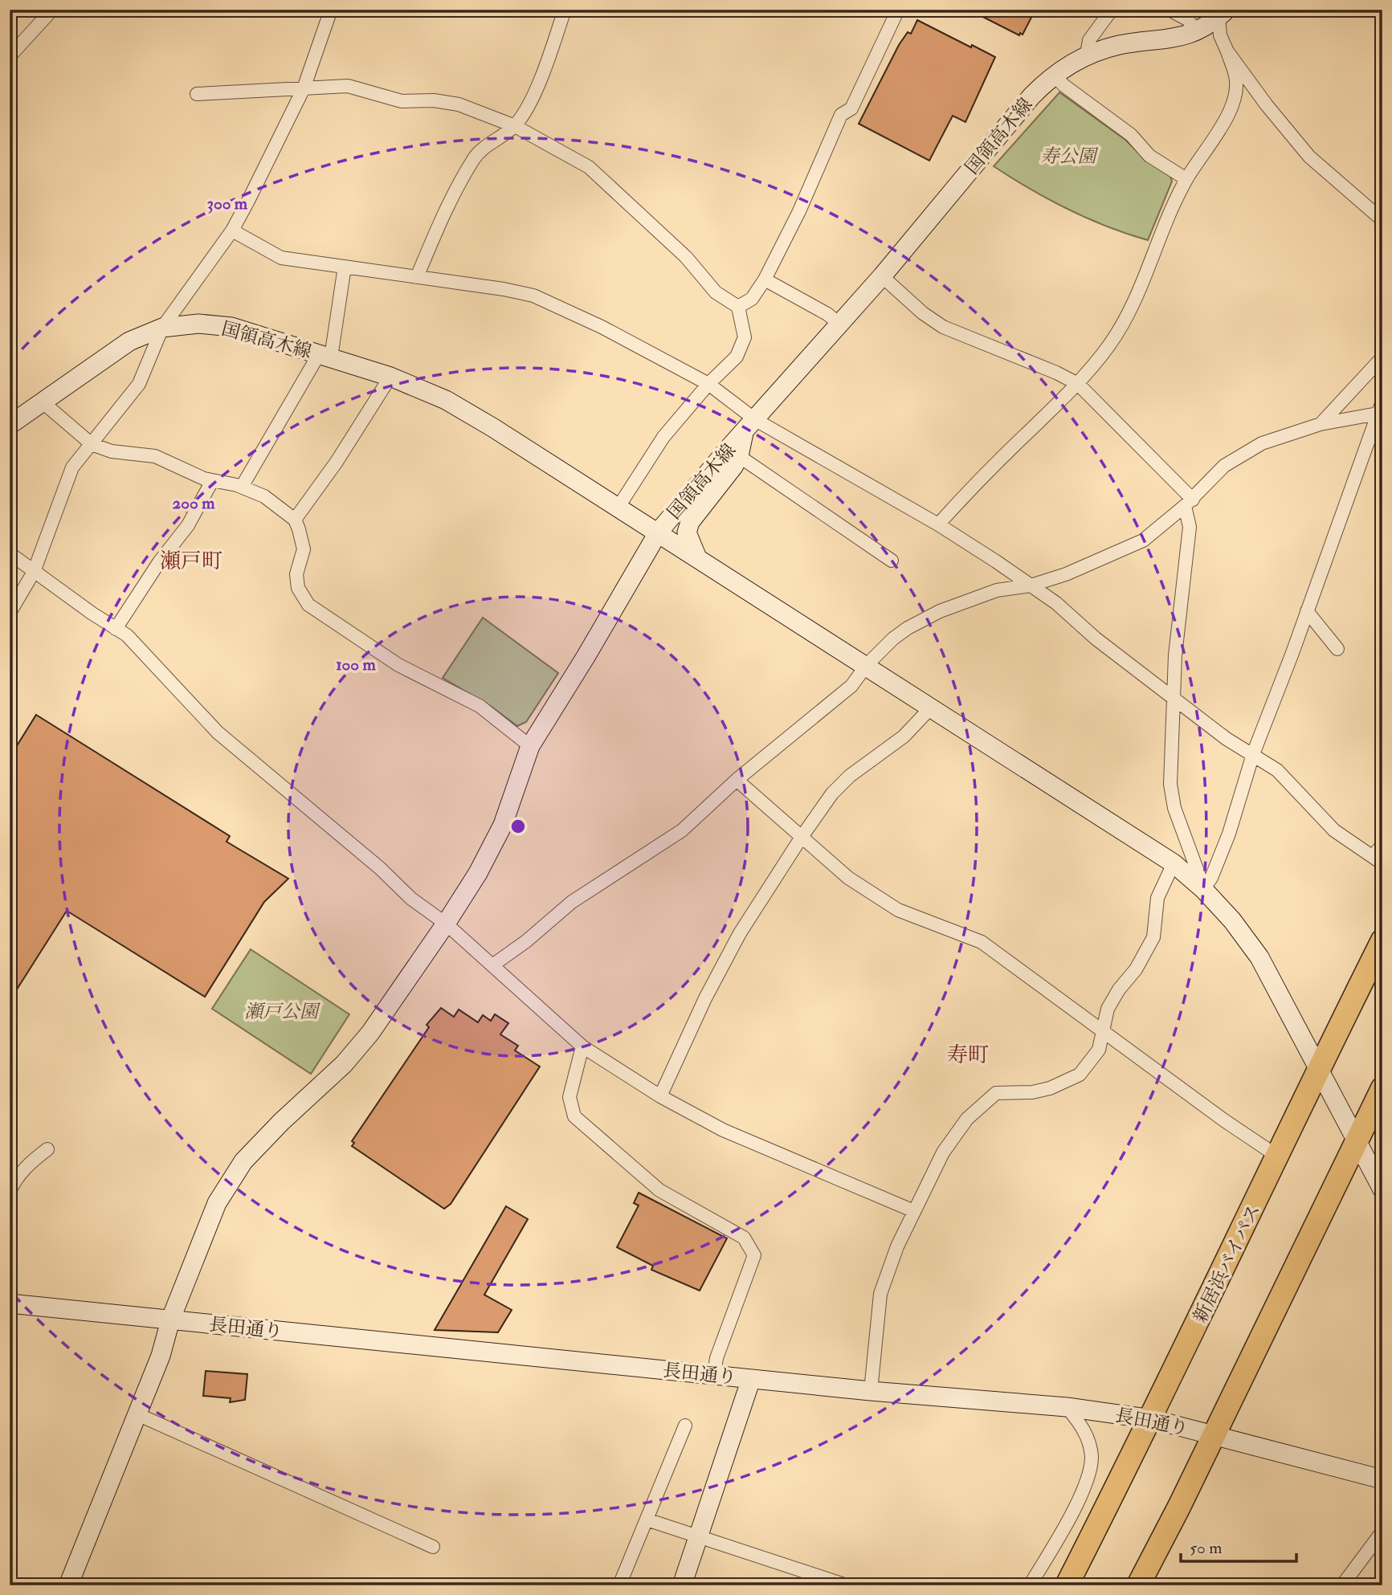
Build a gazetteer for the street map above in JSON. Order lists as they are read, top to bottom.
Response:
{
  "streets": {
    "highway": ["新居浜バイパス"],
    "street": ["国領高木線", "長田通り"]
  },
  "crossings": [
    ["新居浜バイパス", "長田通り"]
  ],
  "districts": ["瀬戸町", "寿町"],
  "parks": ["寿公園", "瀬戸公園"],
  "scale_bar": "50 m",
  "rings": ["300 m", "200 m", "100 m"]
}
